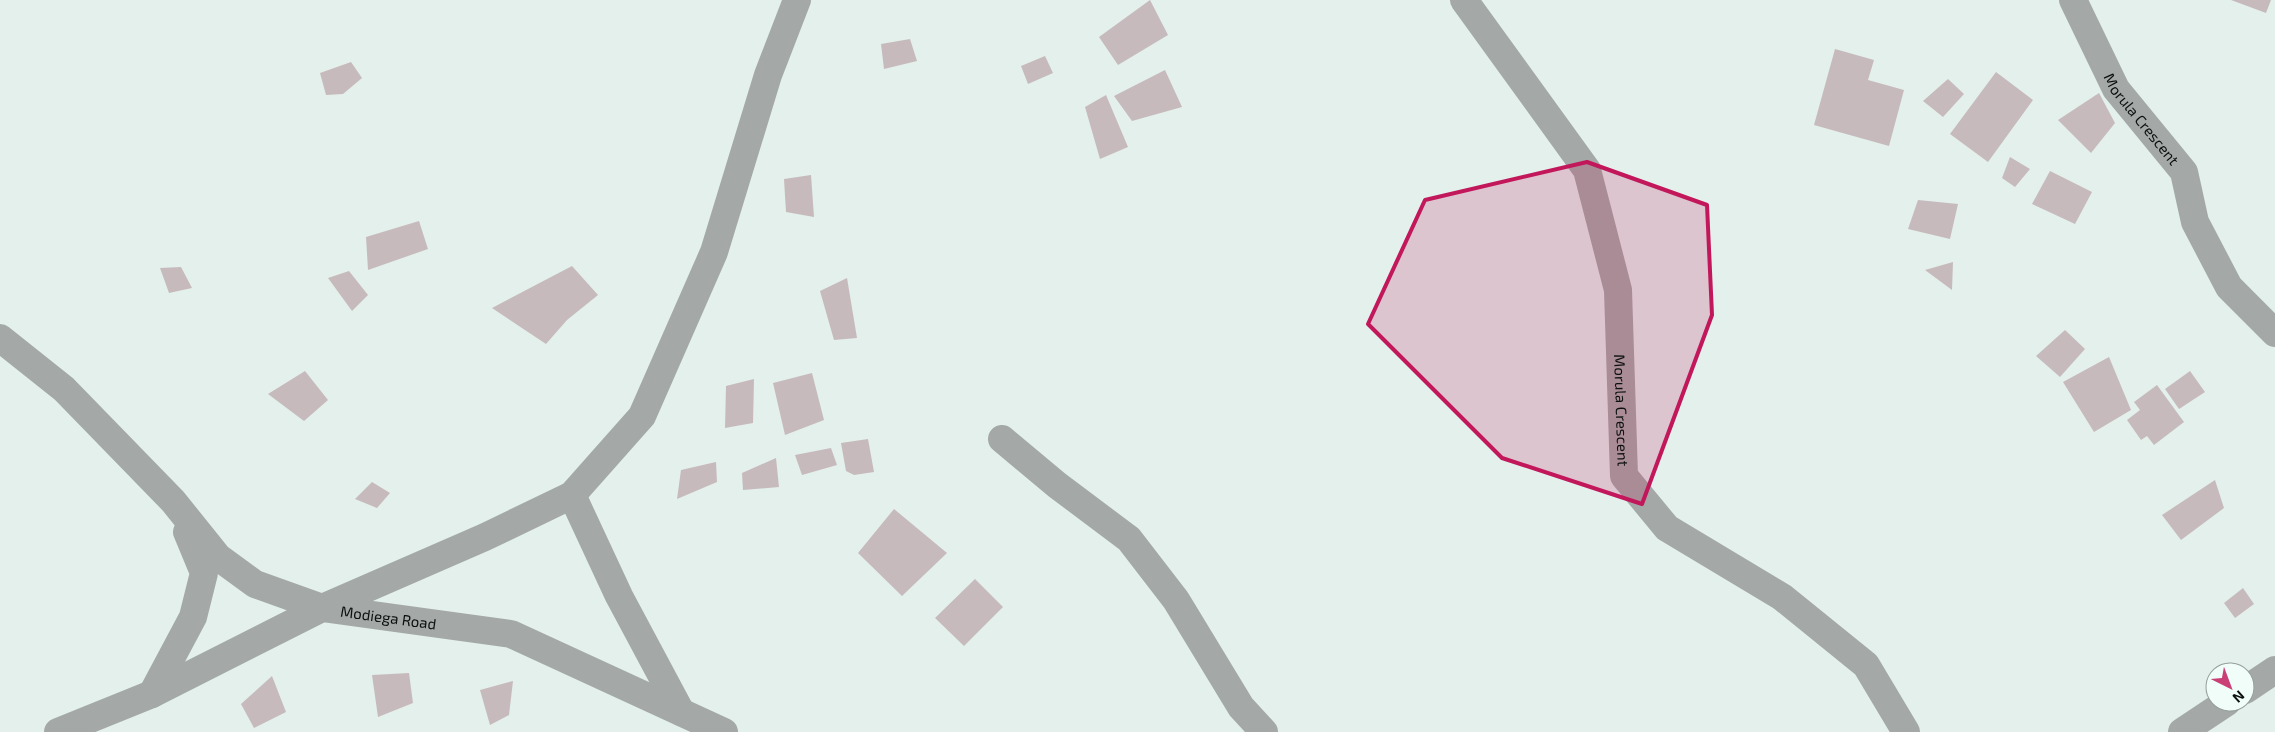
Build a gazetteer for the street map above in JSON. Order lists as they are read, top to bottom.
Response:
{
  "streets": {
    "street": ["Morula Crescent", "Modiega Road"]
  },
  "north": "bottom right"
}
